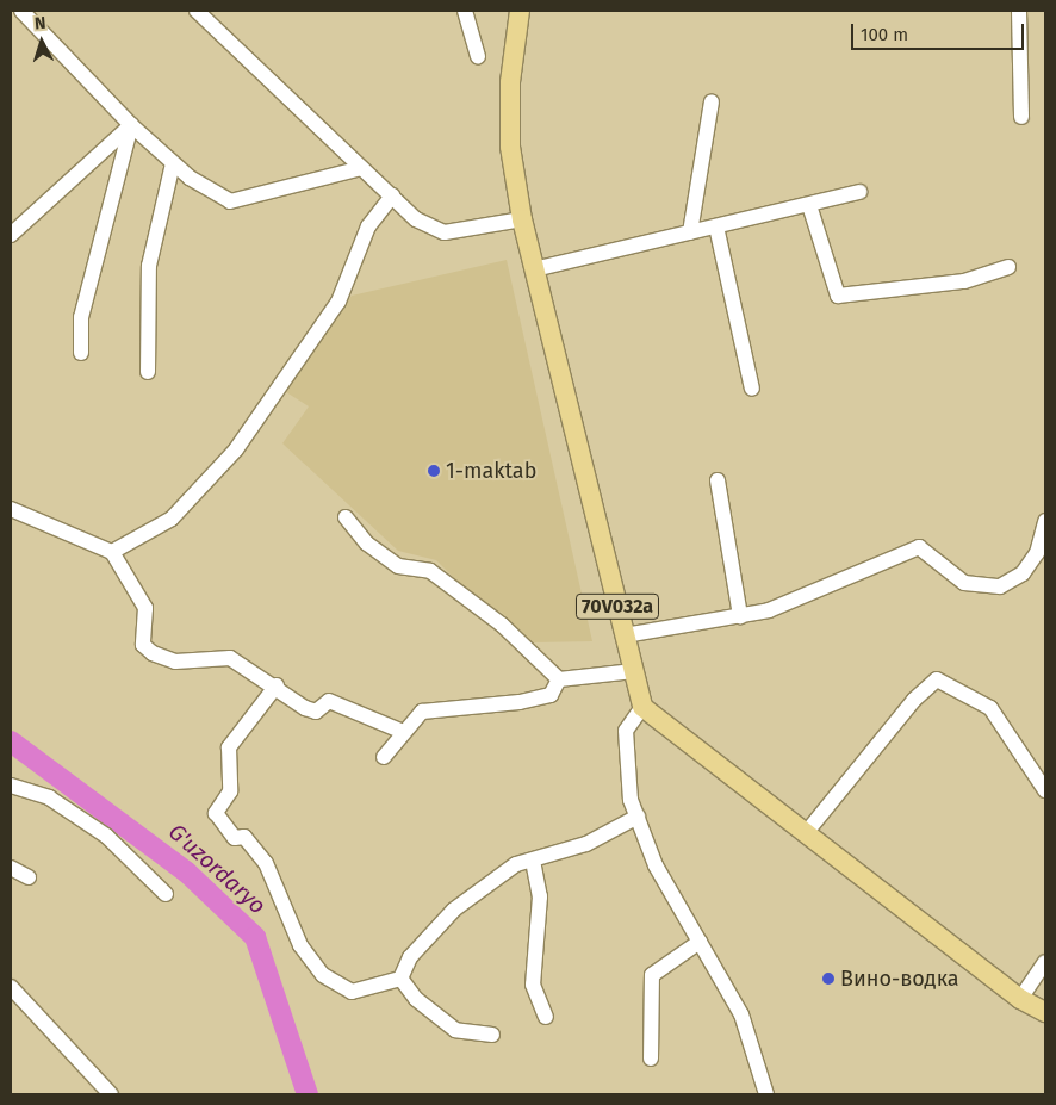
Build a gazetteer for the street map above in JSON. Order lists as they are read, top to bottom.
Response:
{
  "streets": {
    "main road": ["70V032a"]
  },
  "water": ["G'uzordaryo"],
  "places": ["1-maktab", "Вино-водка"],
  "scale_bar": "100 m",
  "north": "top"
}
